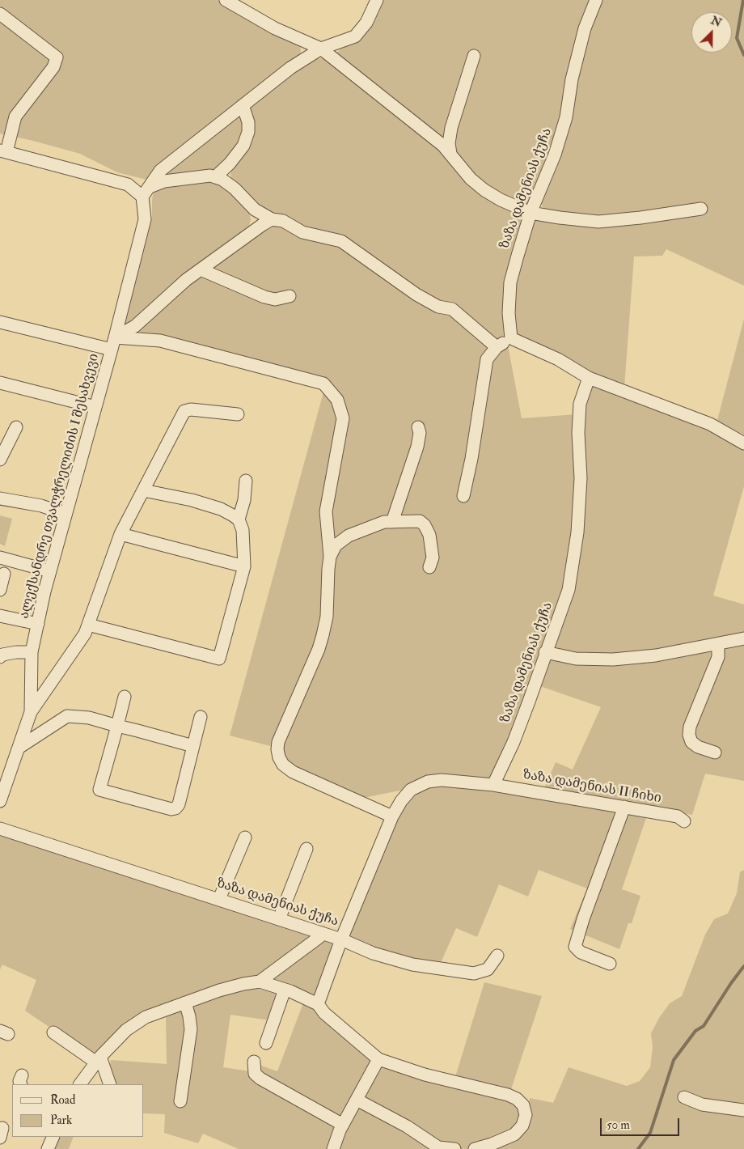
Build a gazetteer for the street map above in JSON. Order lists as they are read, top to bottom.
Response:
{
  "streets": {
    "street": ["ზაზა დამენიას ქუჩა", "ალექსანდრე თვალჭრელიძის I შესახვევი", "ზაზა დამენიას II ჩიხი"]
  },
  "crossings": [
    ["ზაზა დამენიას ქუჩა", "ზაზა დამენიას II ჩიხი"]
  ],
  "legend": ["Road", "Park"],
  "scale_bar": "50 m",
  "north": "top right"
}
